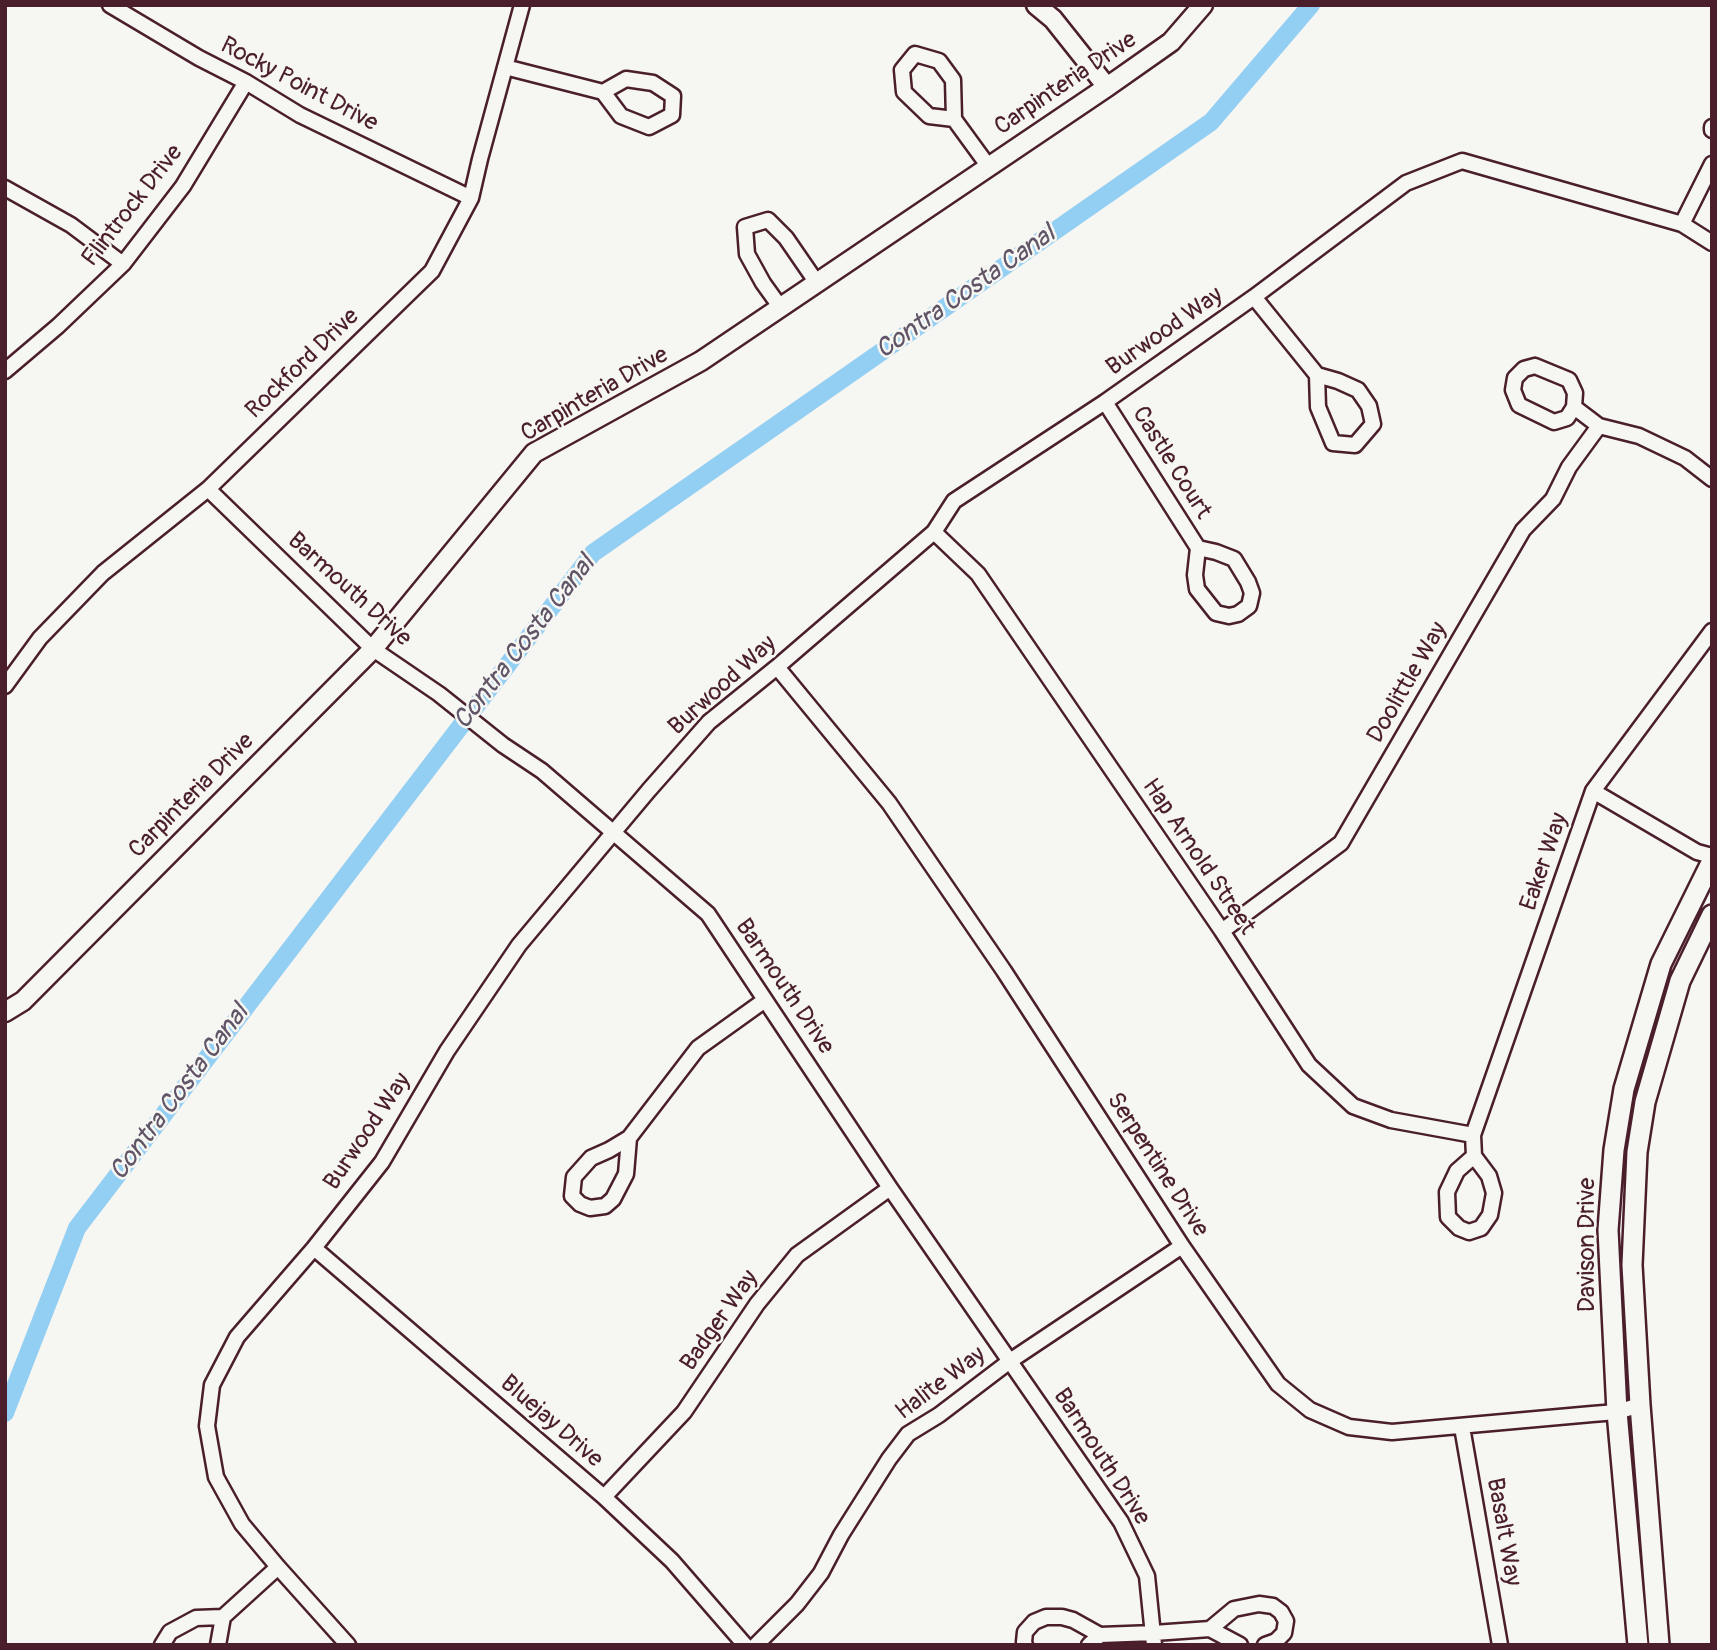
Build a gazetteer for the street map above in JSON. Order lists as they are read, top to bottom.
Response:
{
  "streets": {
    "main road": ["Davison Drive"],
    "street": [
      "Carpinteria Drive",
      "Rocky Point Drive",
      "Flintrock Drive",
      "Burwood Way",
      "Rockford Drive",
      "Castle Court",
      "Barmouth Drive",
      "Doolittle Way",
      "Hap Arnold Street",
      "Eaker Way",
      "Serpentine Drive",
      "Badger Way",
      "Halite Way",
      "Bluejay Drive",
      "Basalt Way"
    ]
  },
  "crossings": [
    ["Carpinteria Drive", "Barmouth Drive"],
    ["Rocky Point Drive", "Flintrock Drive"],
    ["Rocky Point Drive", "Rockford Drive"],
    ["Burwood Way", "Castle Court"],
    ["Burwood Way", "Barmouth Drive"],
    ["Burwood Way", "Hap Arnold Street"],
    ["Burwood Way", "Serpentine Drive"],
    ["Burwood Way", "Bluejay Drive"],
    ["Rockford Drive", "Barmouth Drive"],
    ["Barmouth Drive", "Badger Way"],
    ["Barmouth Drive", "Halite Way"],
    ["Doolittle Way", "Hap Arnold Street"],
    ["Hap Arnold Street", "Eaker Way"],
    ["Serpentine Drive", "Davison Drive"],
    ["Serpentine Drive", "Halite Way"],
    ["Serpentine Drive", "Basalt Way"],
    ["Badger Way", "Bluejay Drive"]
  ],
  "water": ["Contra Costa Canal"]
}
